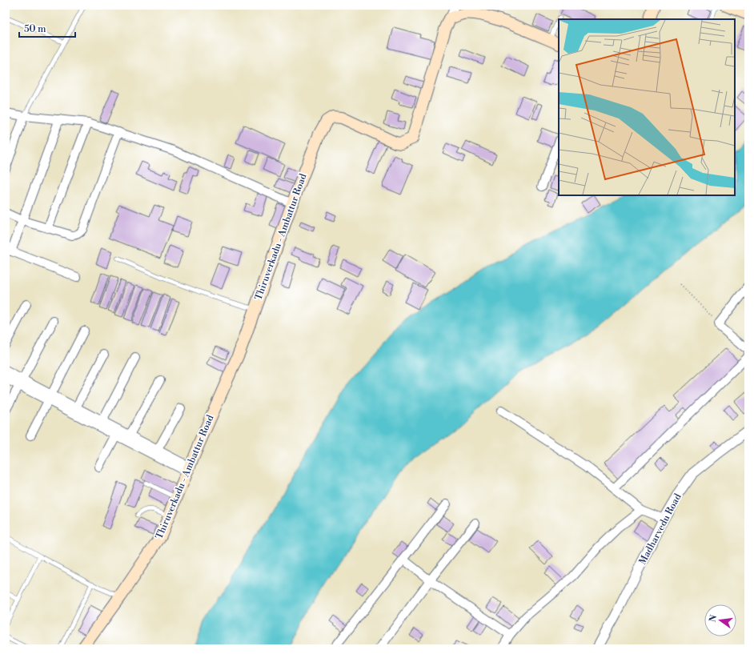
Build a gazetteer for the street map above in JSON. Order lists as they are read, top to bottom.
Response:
{
  "streets": {
    "main road": ["Thiruverkadu - Ambattur Road"],
    "street": ["Madharvedu Road"]
  },
  "scale_bar": "50 m",
  "north": "left"
}
